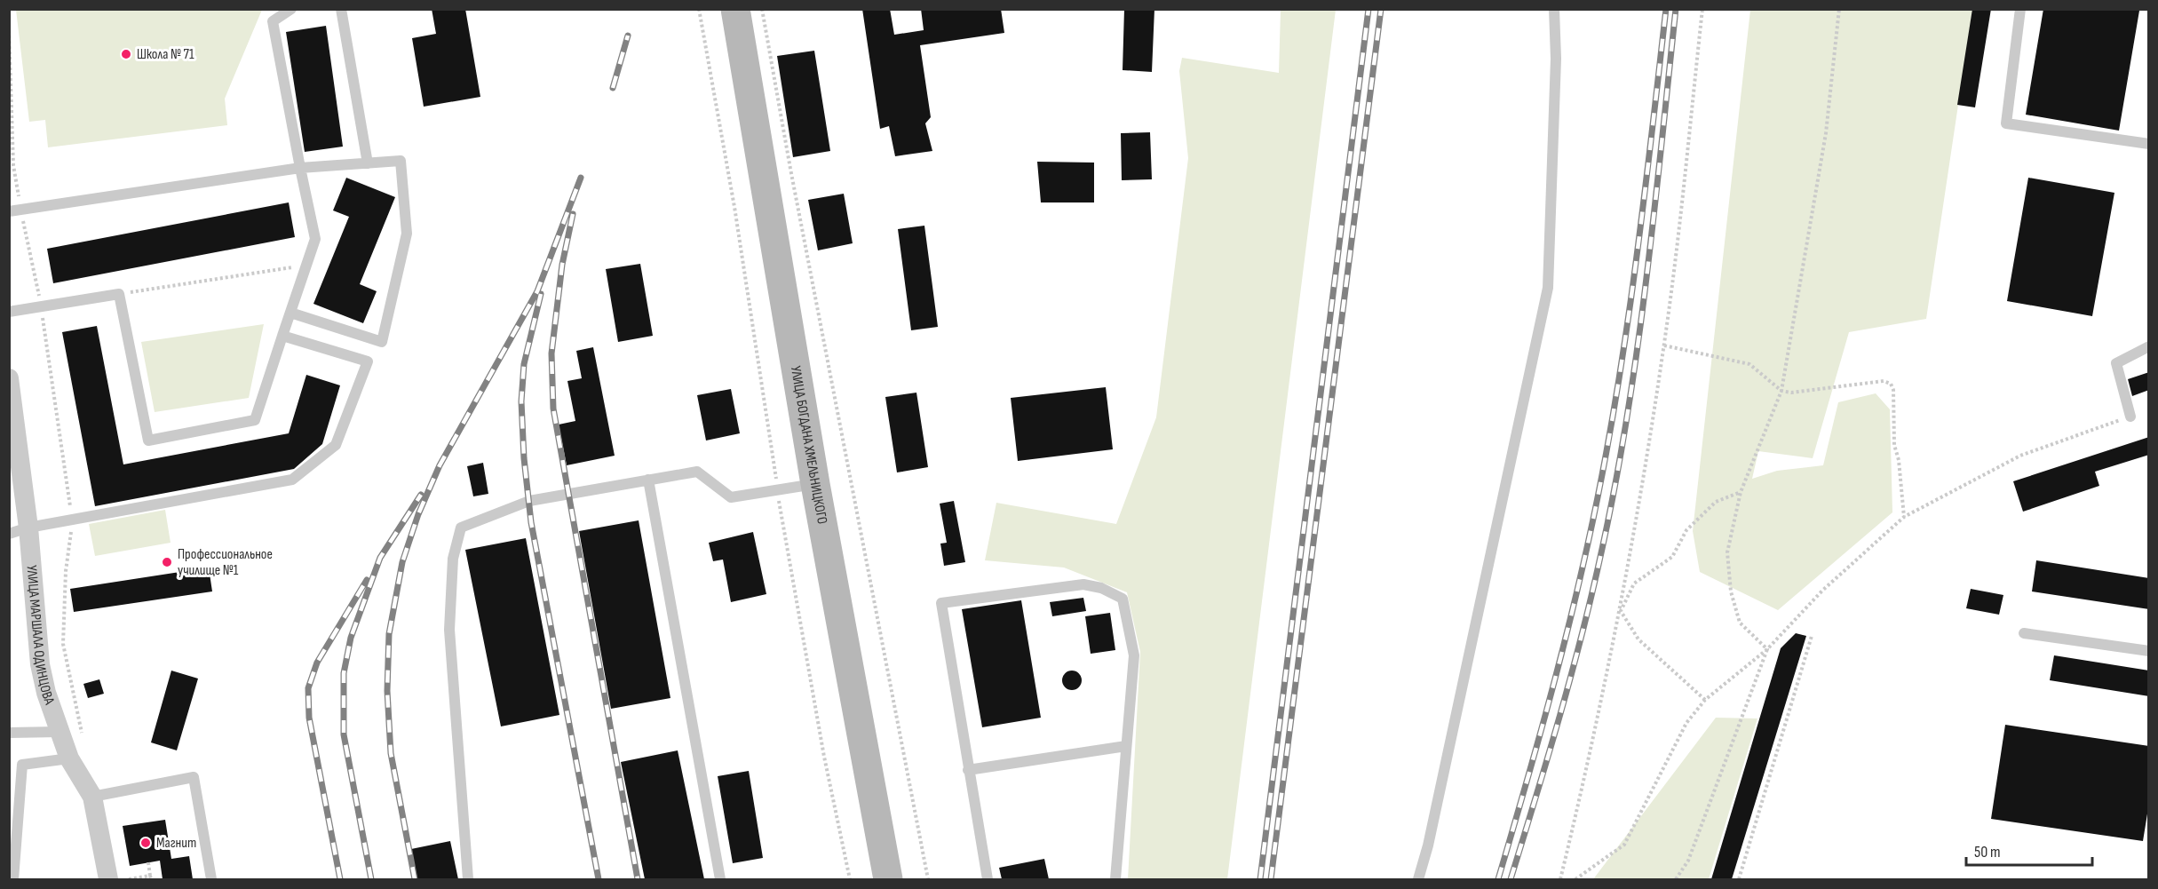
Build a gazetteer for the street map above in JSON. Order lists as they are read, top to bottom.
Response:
{
  "streets": {
    "main road": ["УЛИЦА БОГДАНА ХМЕЛЬНИЦКОГО"],
    "street": ["УЛИЦА МАРШАЛА ОДИНЦОВА"]
  },
  "places": ["Школа № 71", "Профессиональное училище №1", "Магнит"],
  "scale_bar": "50 m"
}
